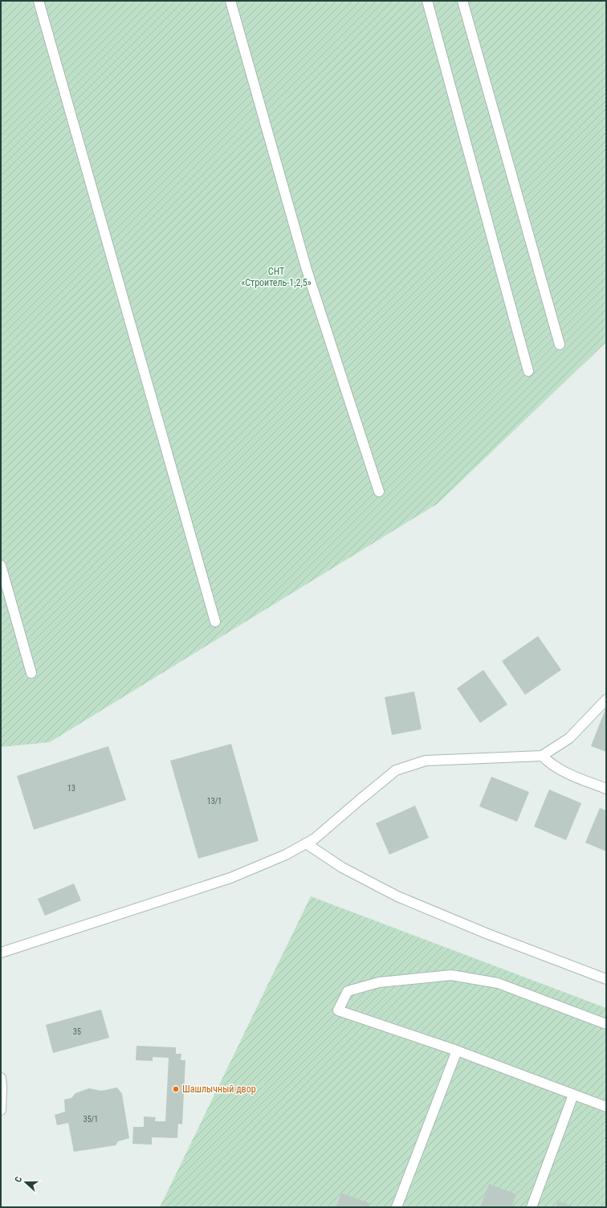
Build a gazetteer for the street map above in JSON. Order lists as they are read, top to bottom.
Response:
{
  "parks": ["СНТ «Строитель-1,2,5»"],
  "places": ["Шашлычный двор"],
  "house_numbers": [
    "13",
    "13/1",
    "35",
    "35/1"
  ],
  "north": "left"
}
